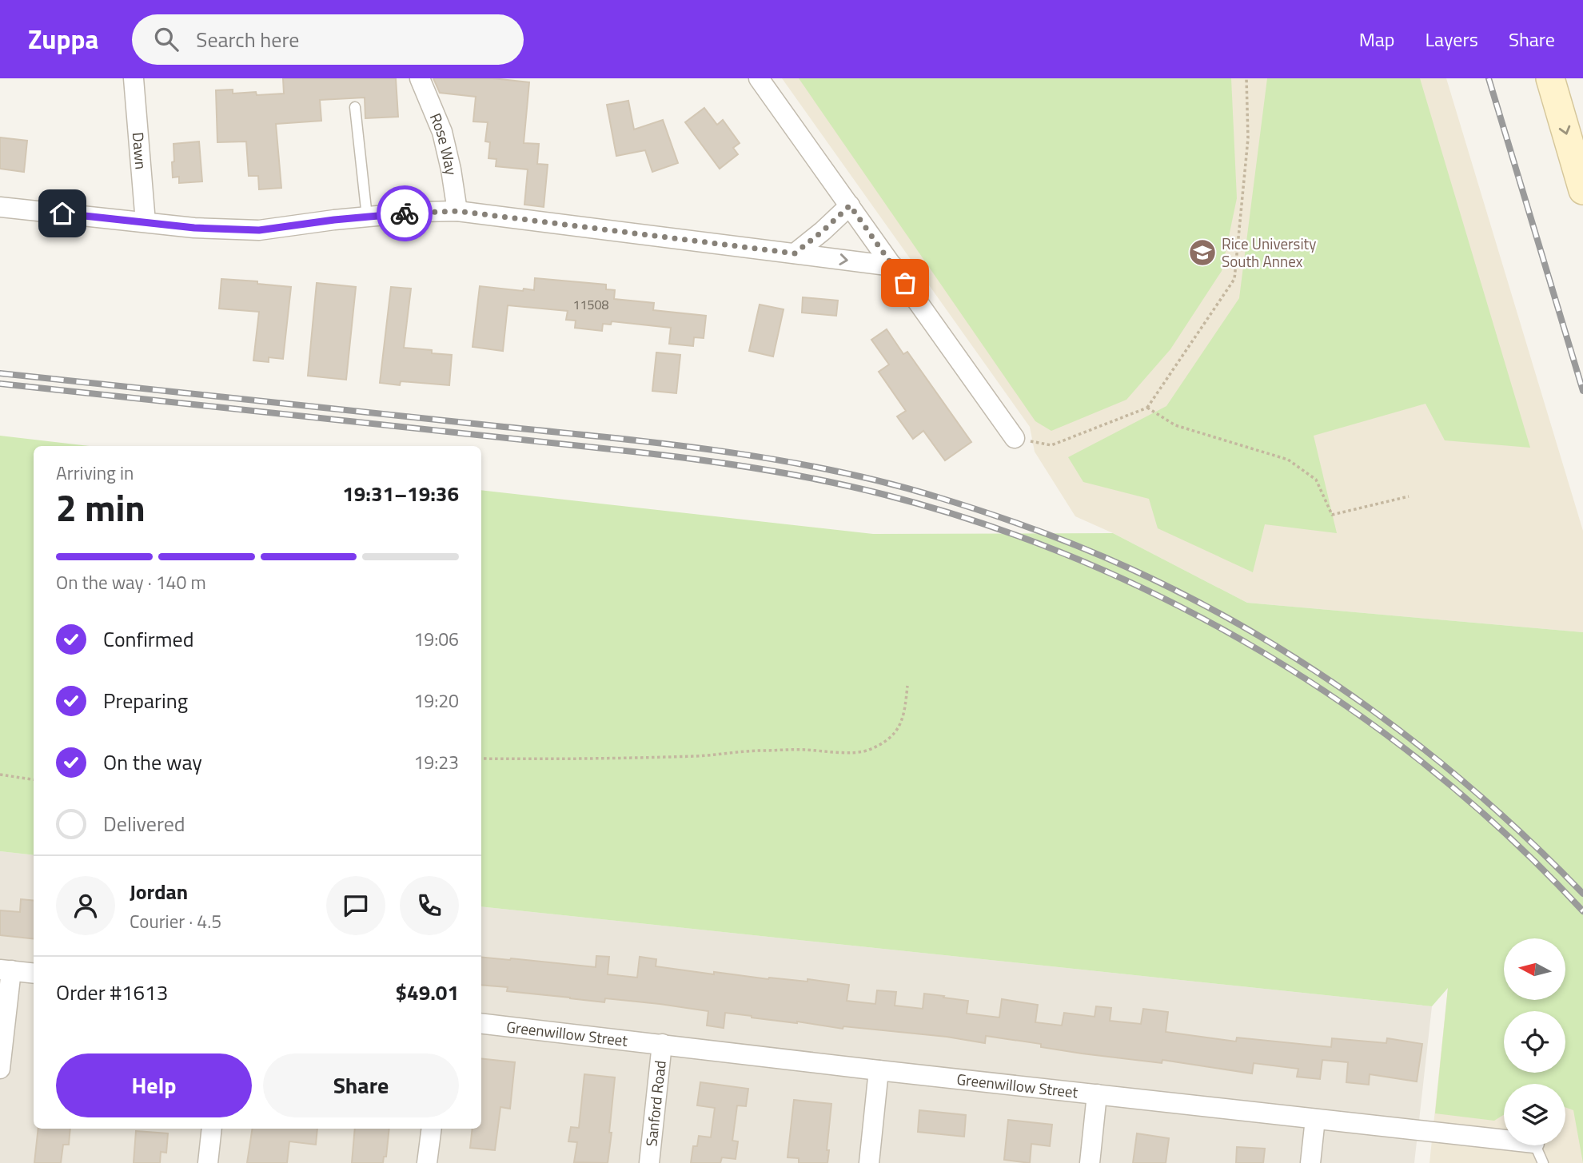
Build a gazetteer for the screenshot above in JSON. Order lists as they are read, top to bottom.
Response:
{
  "streets": {
    "street": [
      "Rose Way",
      "Dawn",
      "Greenwillow Street",
      "Sanford Road"
    ]
  },
  "crossings": [
    ["Greenwillow Street", "Sanford Road"]
  ],
  "places": {
    "school or university": ["Rice University South Annex"]
  },
  "house_numbers": ["11508"],
  "north": "left",
  "page": {
    "header": "Zuppa",
    "search": "Search here",
    "nav": ["Map", "Layers", "Share"],
    "heading": ["2 min", "Arriving in", "19:31–19:36"],
    "panel": [
      "Jordan",
      "Courier · 4.5",
      "Order #1613",
      "$49.01"
    ],
    "bar": "On the way · 140 m",
    "list": [
      ["Confirmed", "19:06"],
      ["Preparing", "19:20"],
      ["On the way", "19:23"],
      "Delivered"
    ],
    "buttons": ["Help", "Share"]
  }
}
